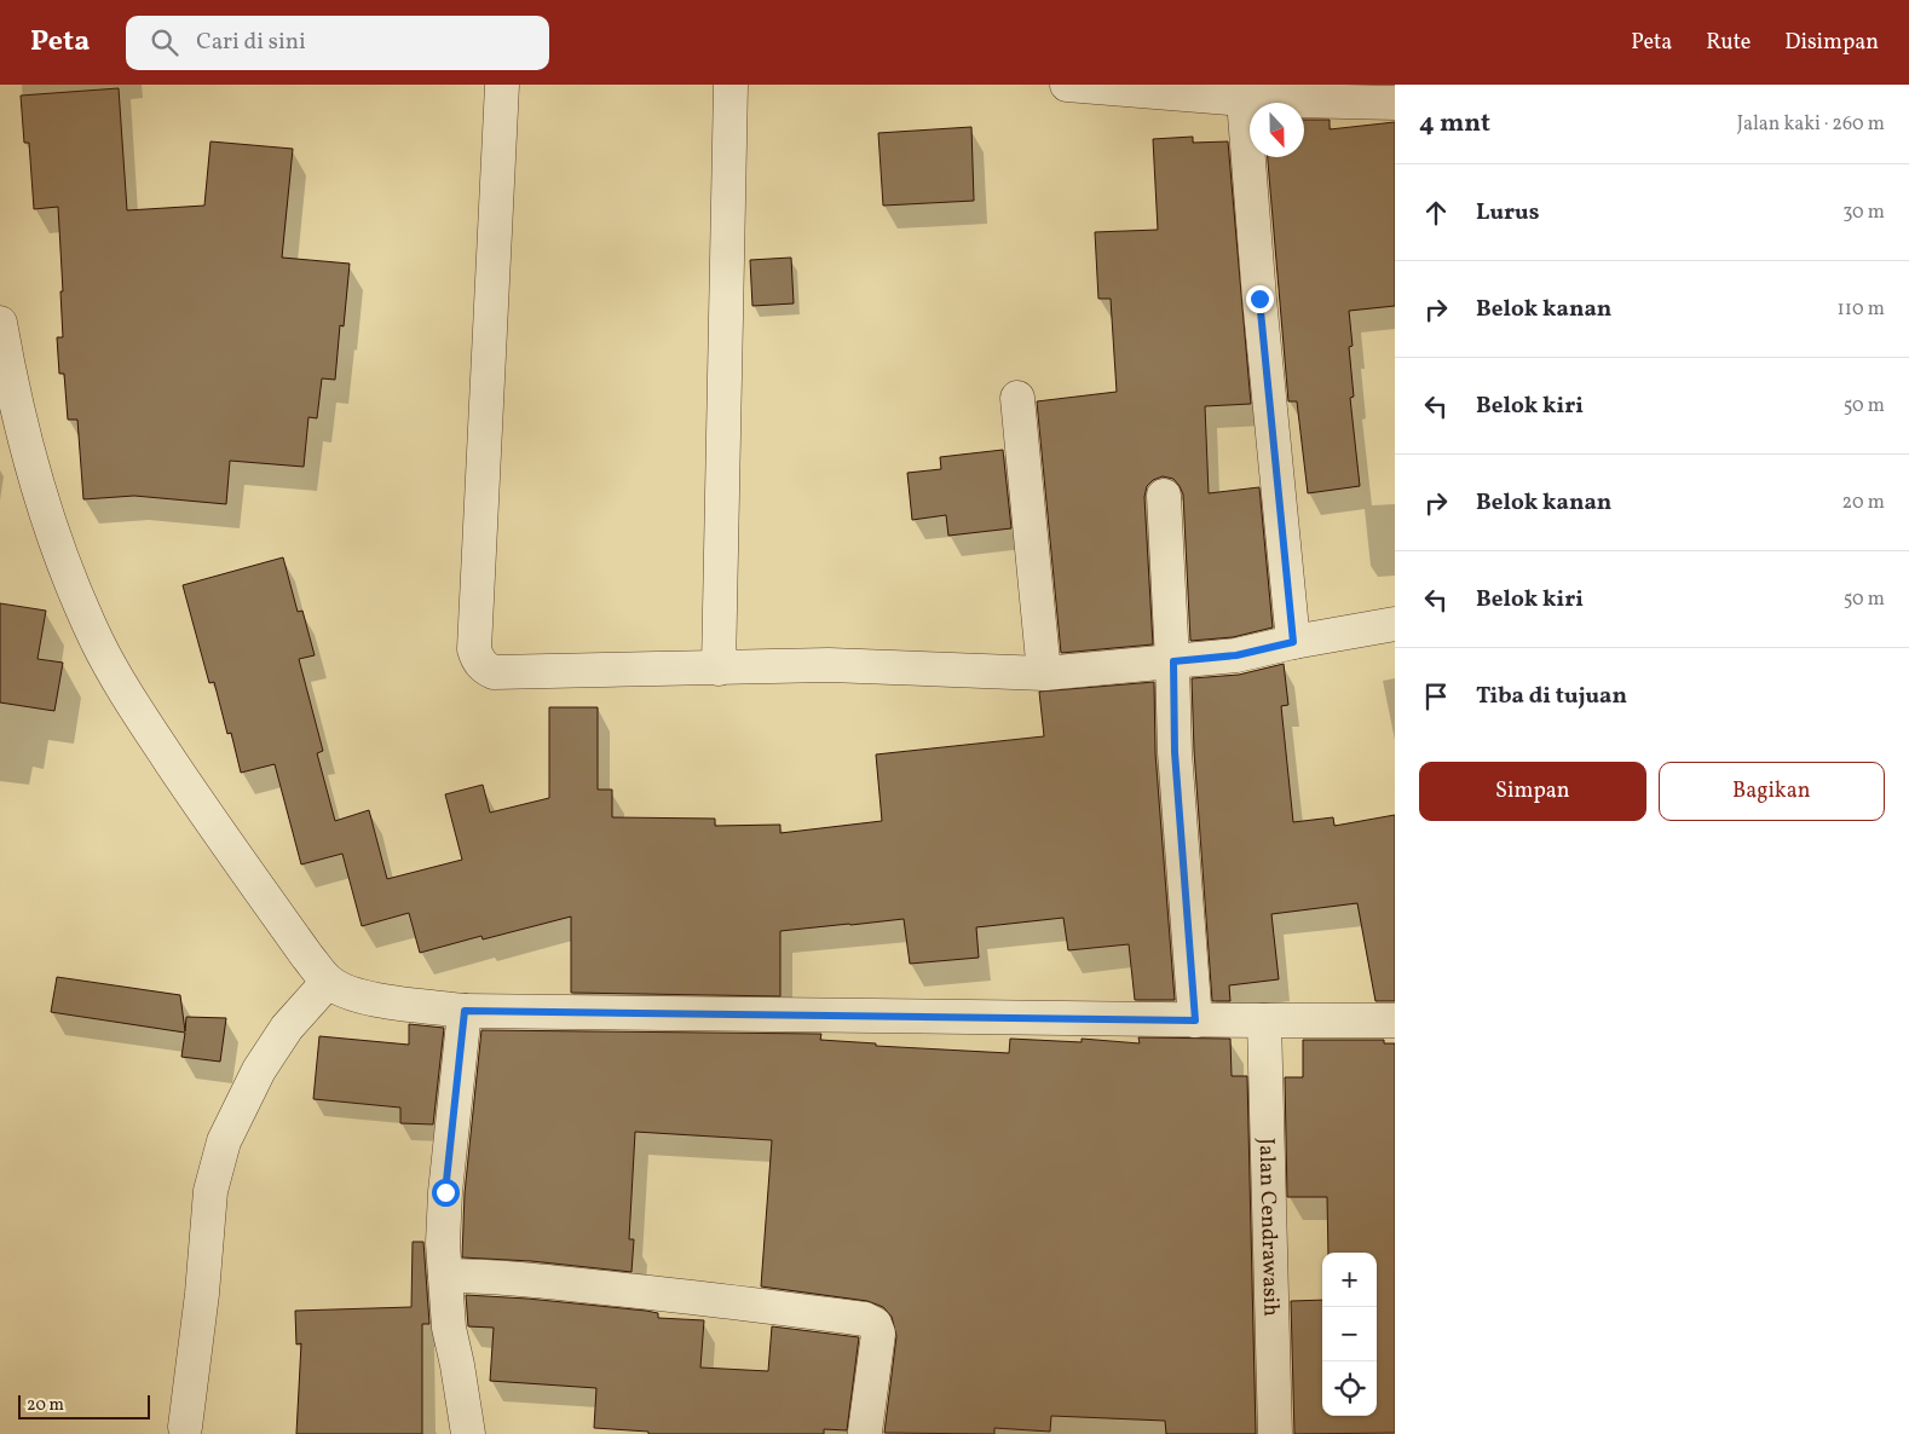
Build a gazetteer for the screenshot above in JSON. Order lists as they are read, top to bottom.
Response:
{
  "streets": {
    "street": ["Jalan Cendrawasih"]
  },
  "scale_bar": "20 m",
  "north": "bottom",
  "page": {
    "header": "Peta",
    "search": "Cari di sini",
    "nav": ["Peta", "Rute", "Disimpan"],
    "heading": ["4 mnt", "Jalan kaki · 260 m"],
    "list": [
      ["Lurus", "30 m"],
      ["Belok kanan", "110 m"],
      ["Belok kiri", "50 m"],
      ["Belok kanan", "20 m"],
      ["Belok kiri", "50 m"],
      "Tiba di tujuan"
    ],
    "buttons": ["Simpan", "Bagikan"],
    "map_buttons": ["+", "−"],
    "scale": "20 m"
  }
}
